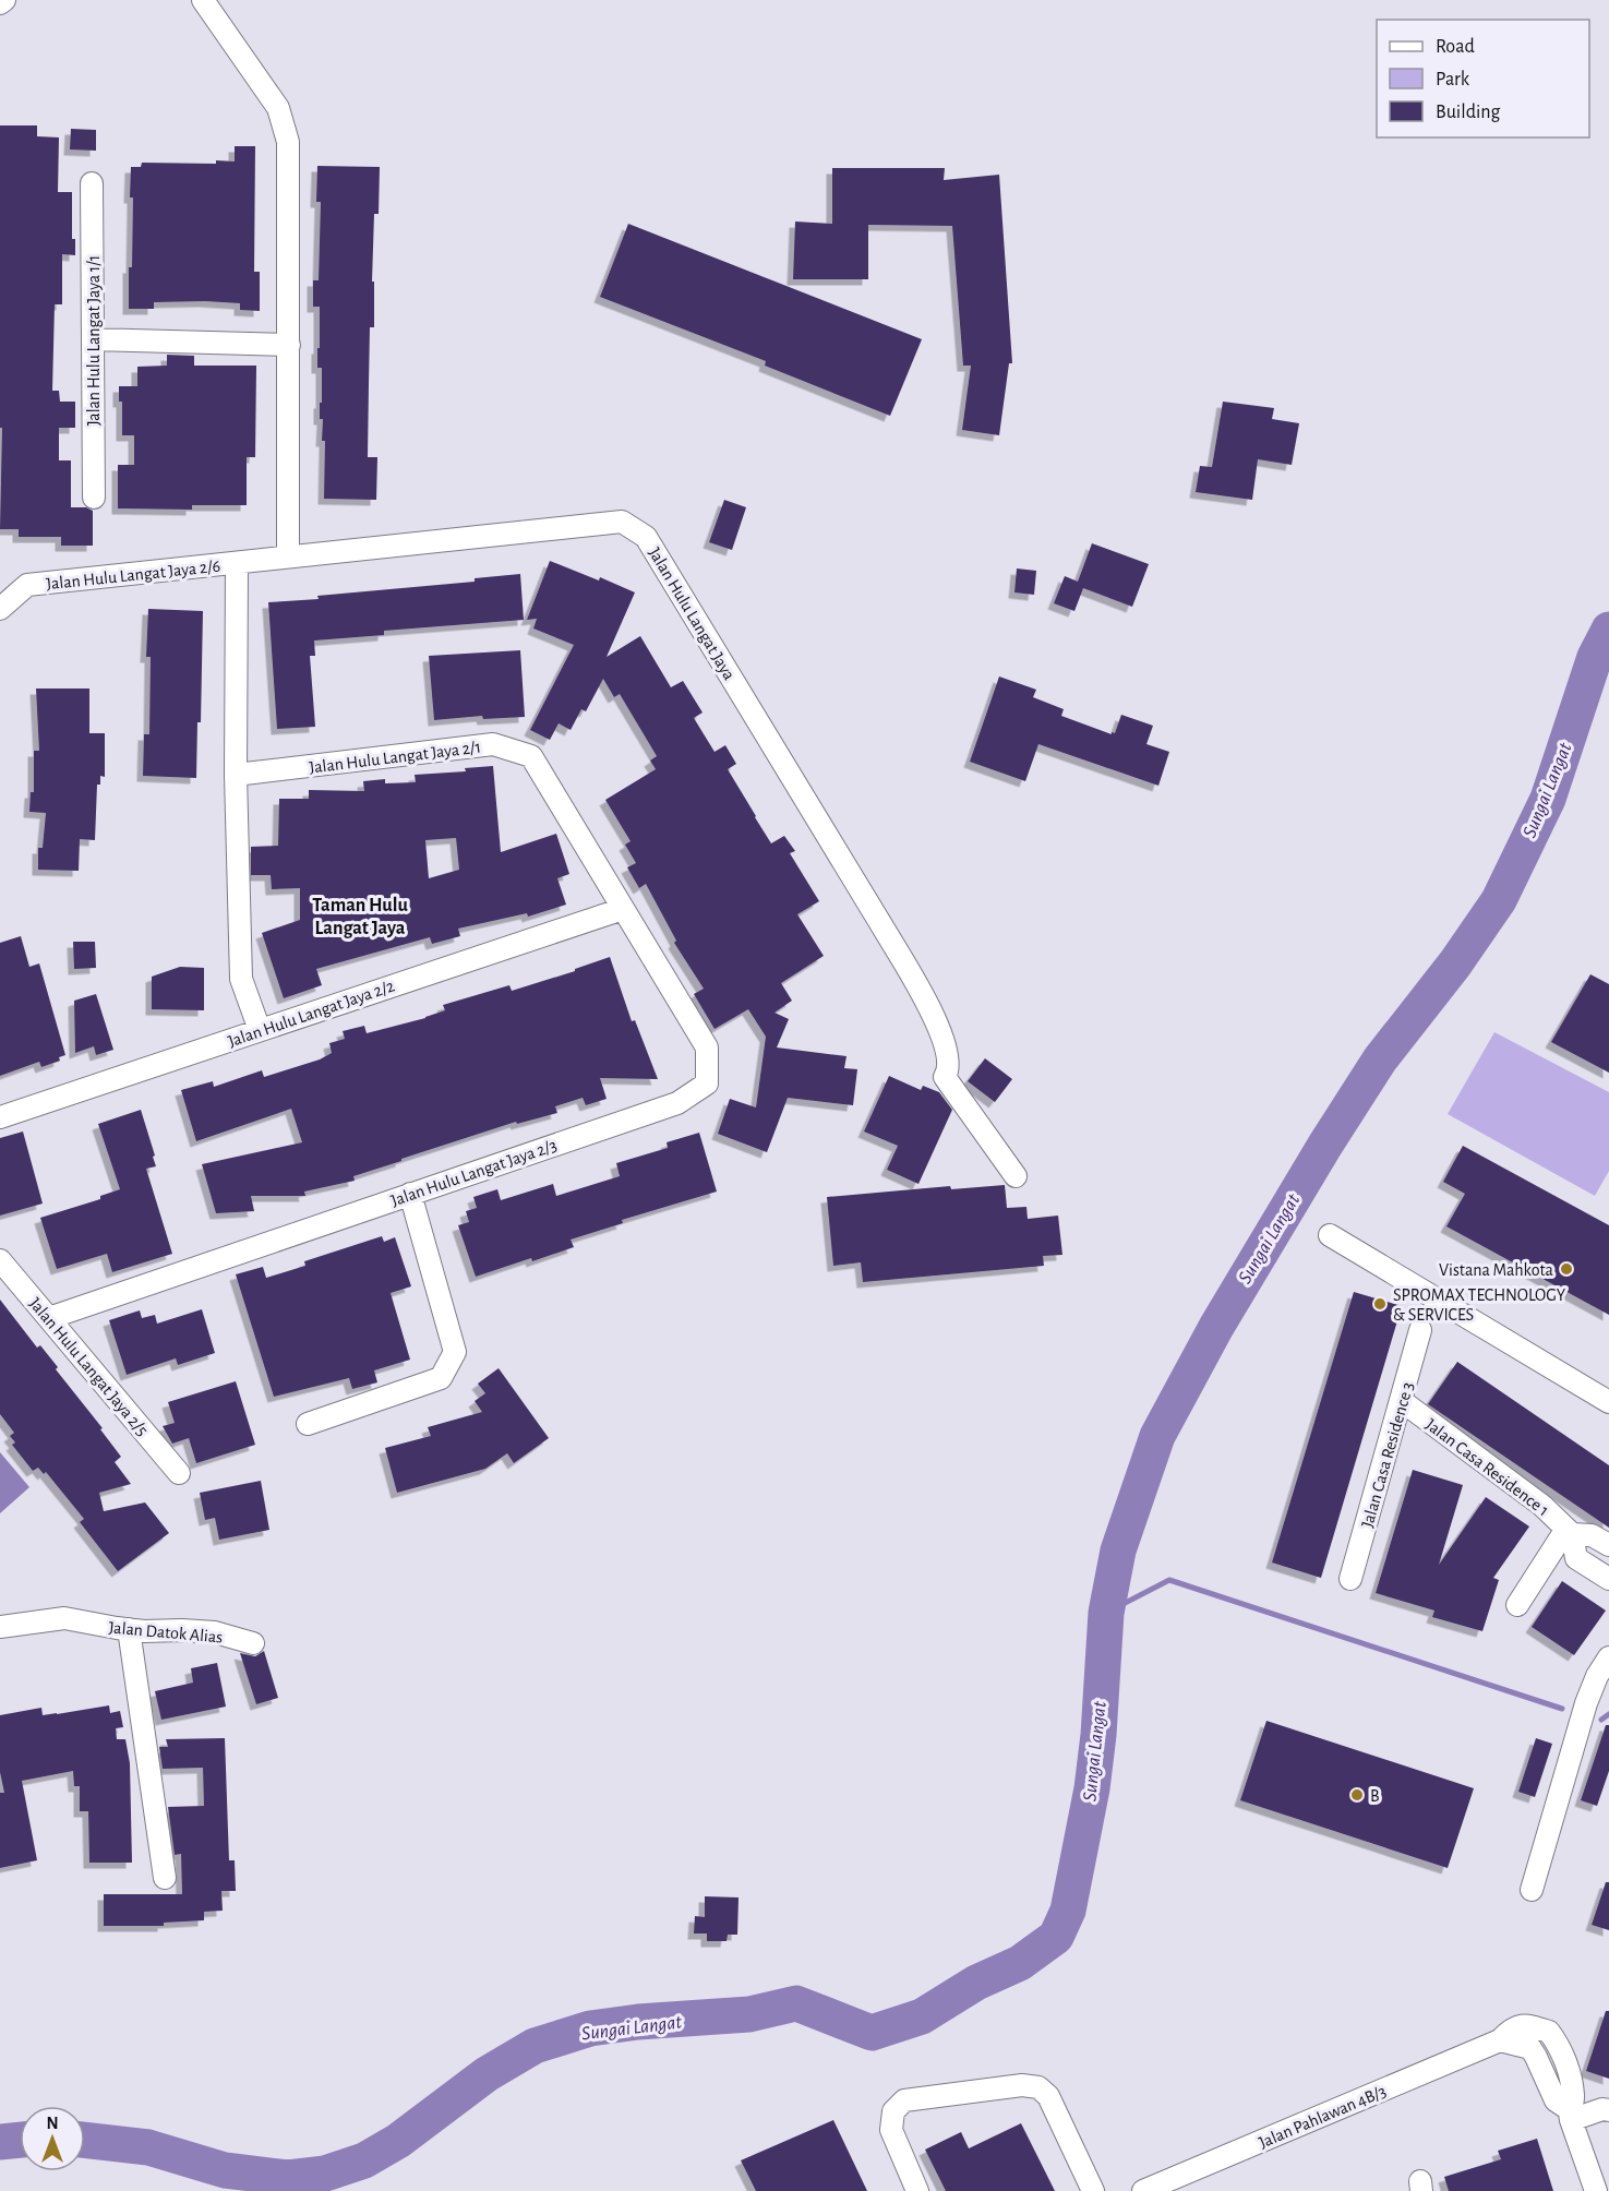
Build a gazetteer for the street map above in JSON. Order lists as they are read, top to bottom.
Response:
{
  "streets": {
    "street": [
      "Jalan Hulu Langat Jaya 1/1",
      "Jalan Hulu Langat Jaya 2/6",
      "Jalan Hulu Langat Jaya",
      "Jalan Hulu Langat Jaya 2/1",
      "Jalan Hulu Langat Jaya 2/2",
      "Jalan Hulu Langat Jaya 2/3",
      "Jalan Hulu Langat Jaya 2/5",
      "Jalan Casa Residence 3",
      "Jalan Casa Residence 1",
      "Jalan Datok Alias",
      "Jalan Pahlawan 4B/3"
    ]
  },
  "crossings": [
    ["Jalan Hulu Langat Jaya 2/6", "Jalan Hulu Langat Jaya"],
    ["Jalan Hulu Langat Jaya 2/1", "Jalan Hulu Langat Jaya 2/2"],
    ["Jalan Hulu Langat Jaya 2/1", "Jalan Hulu Langat Jaya 2/3"],
    ["Jalan Hulu Langat Jaya 2/2", "Jalan Hulu Langat Jaya 2/3"],
    ["Jalan Hulu Langat Jaya 2/3", "Jalan Hulu Langat Jaya 2/5"],
    ["Jalan Casa Residence 3", "Jalan Casa Residence 1"]
  ],
  "districts": ["Taman Hulu Langat Jaya"],
  "water": ["Sungai Langat"],
  "places": ["Vistana Mahkota", "SPROMAX TECHNOLOGY & SERVICES", "B"],
  "legend": ["Road", "Park", "Building"],
  "north": "top"
}
